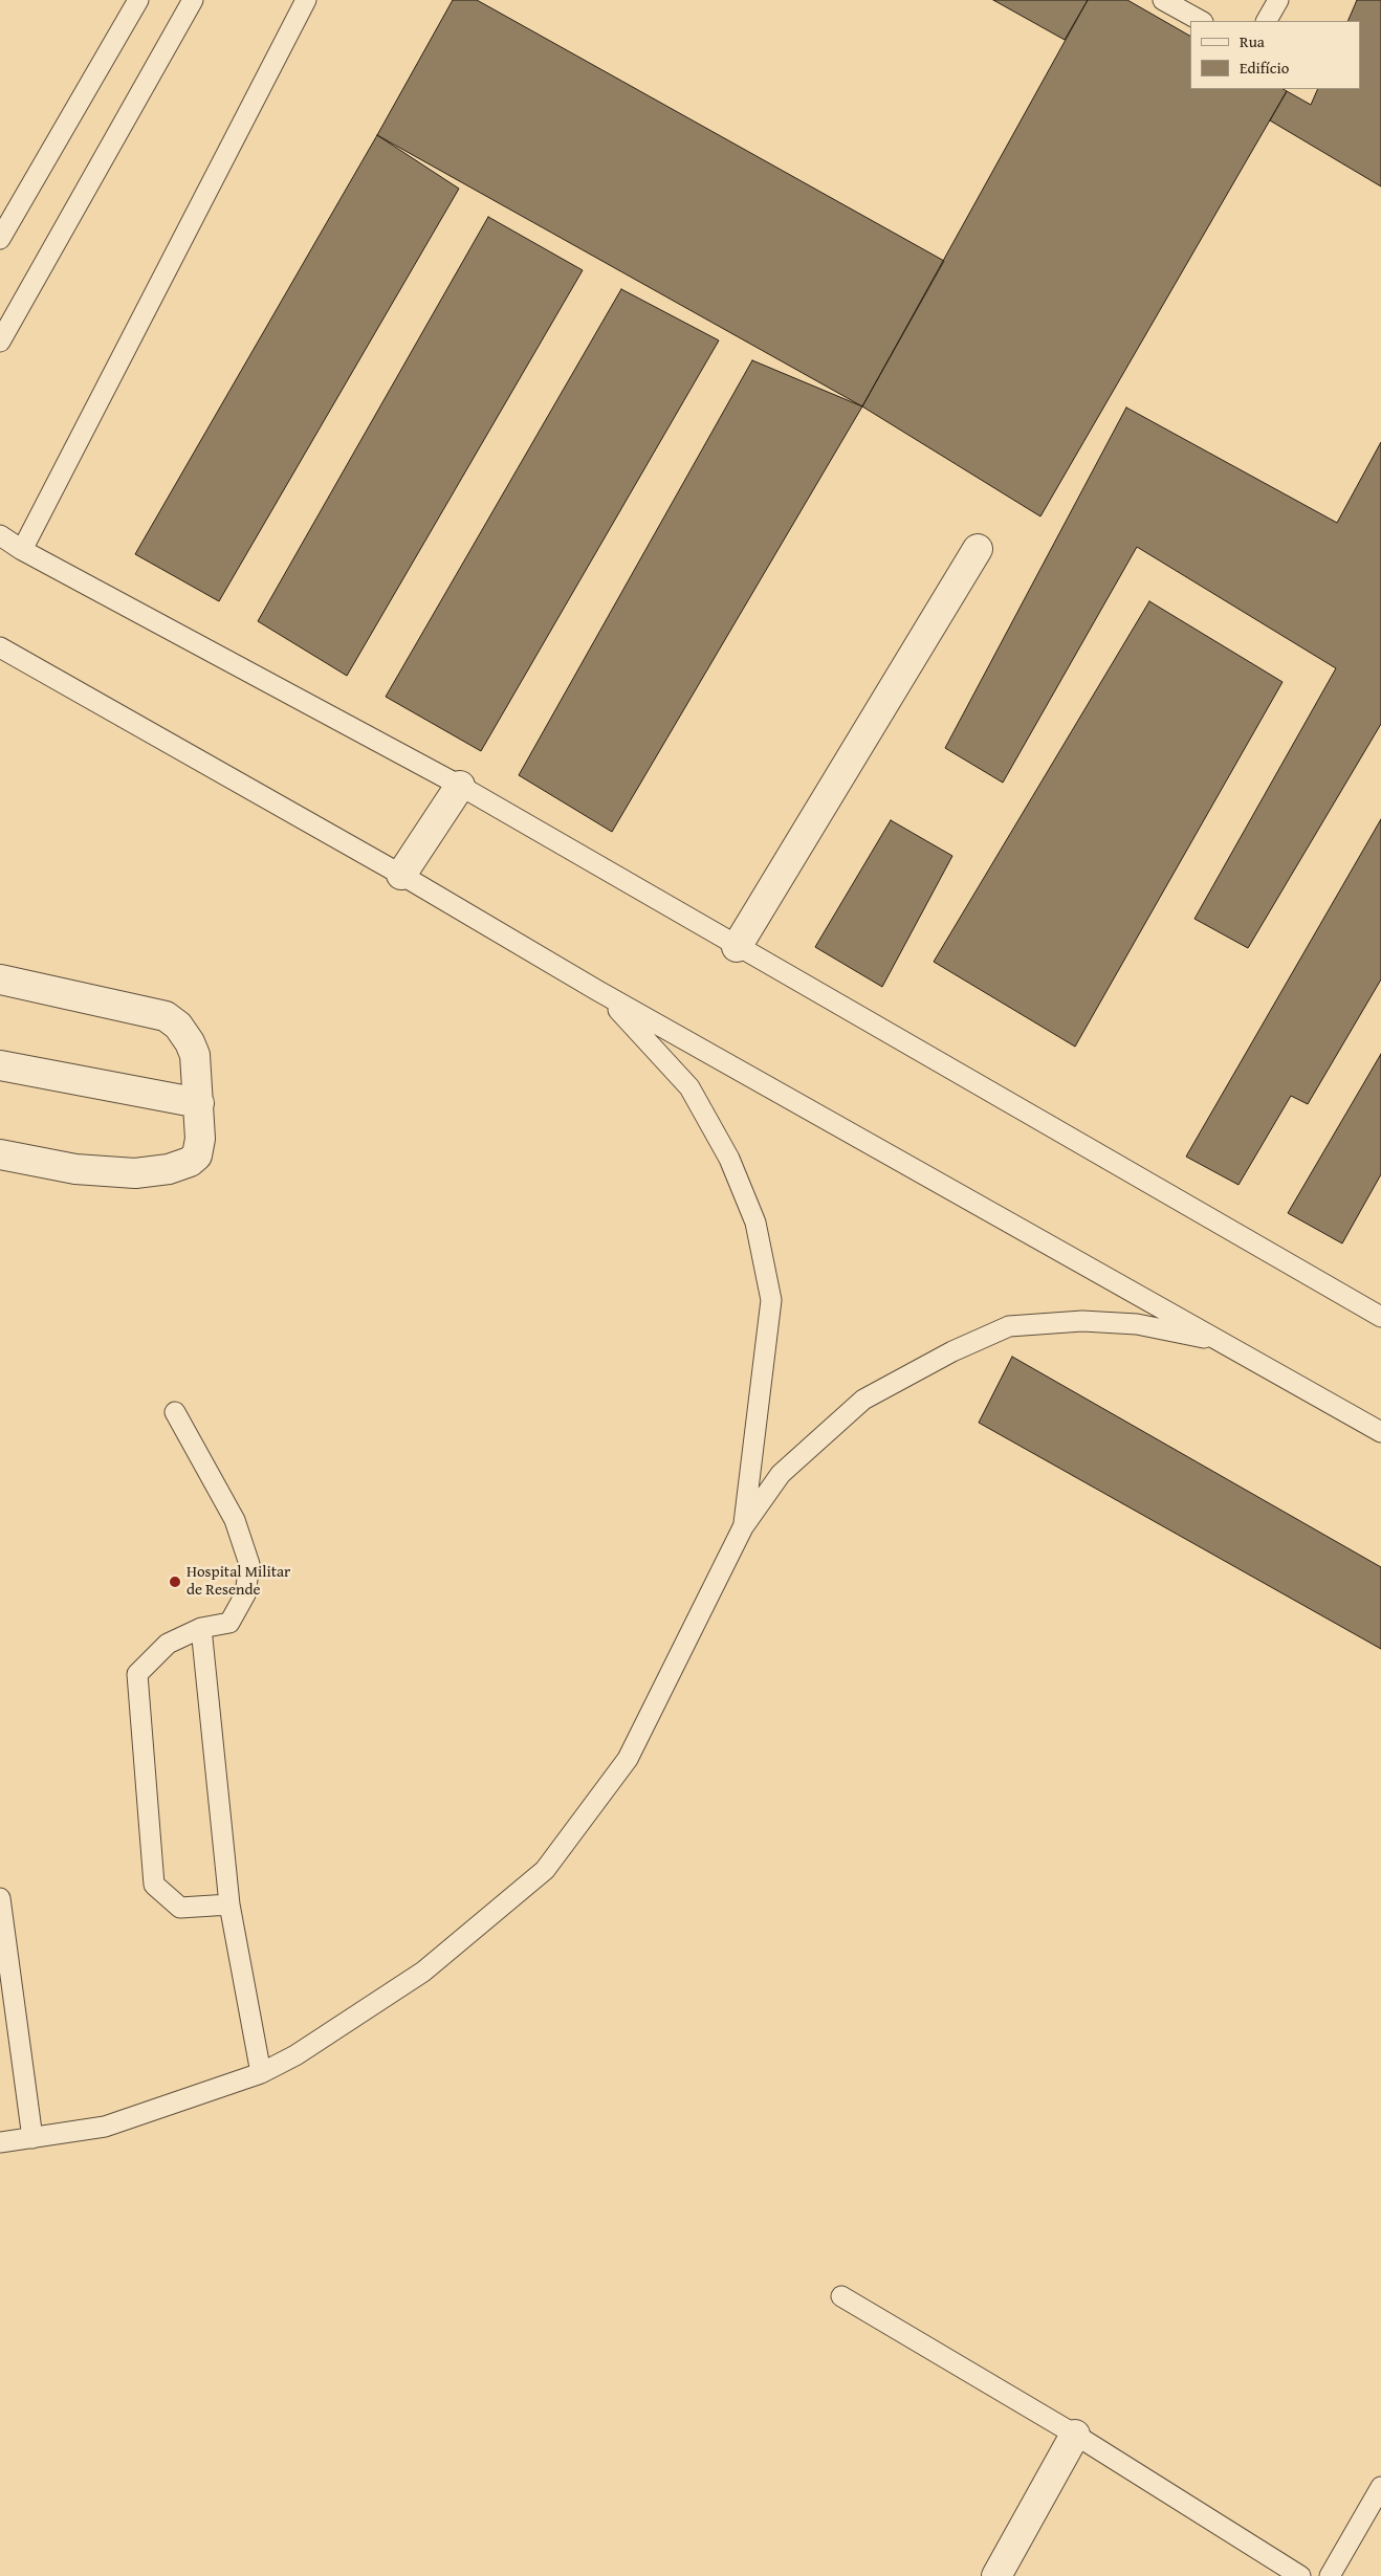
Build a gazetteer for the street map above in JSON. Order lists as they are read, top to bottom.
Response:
{
  "places": ["Hospital Militar de Resende"],
  "legend": ["Rua", "Edifício"]
}
